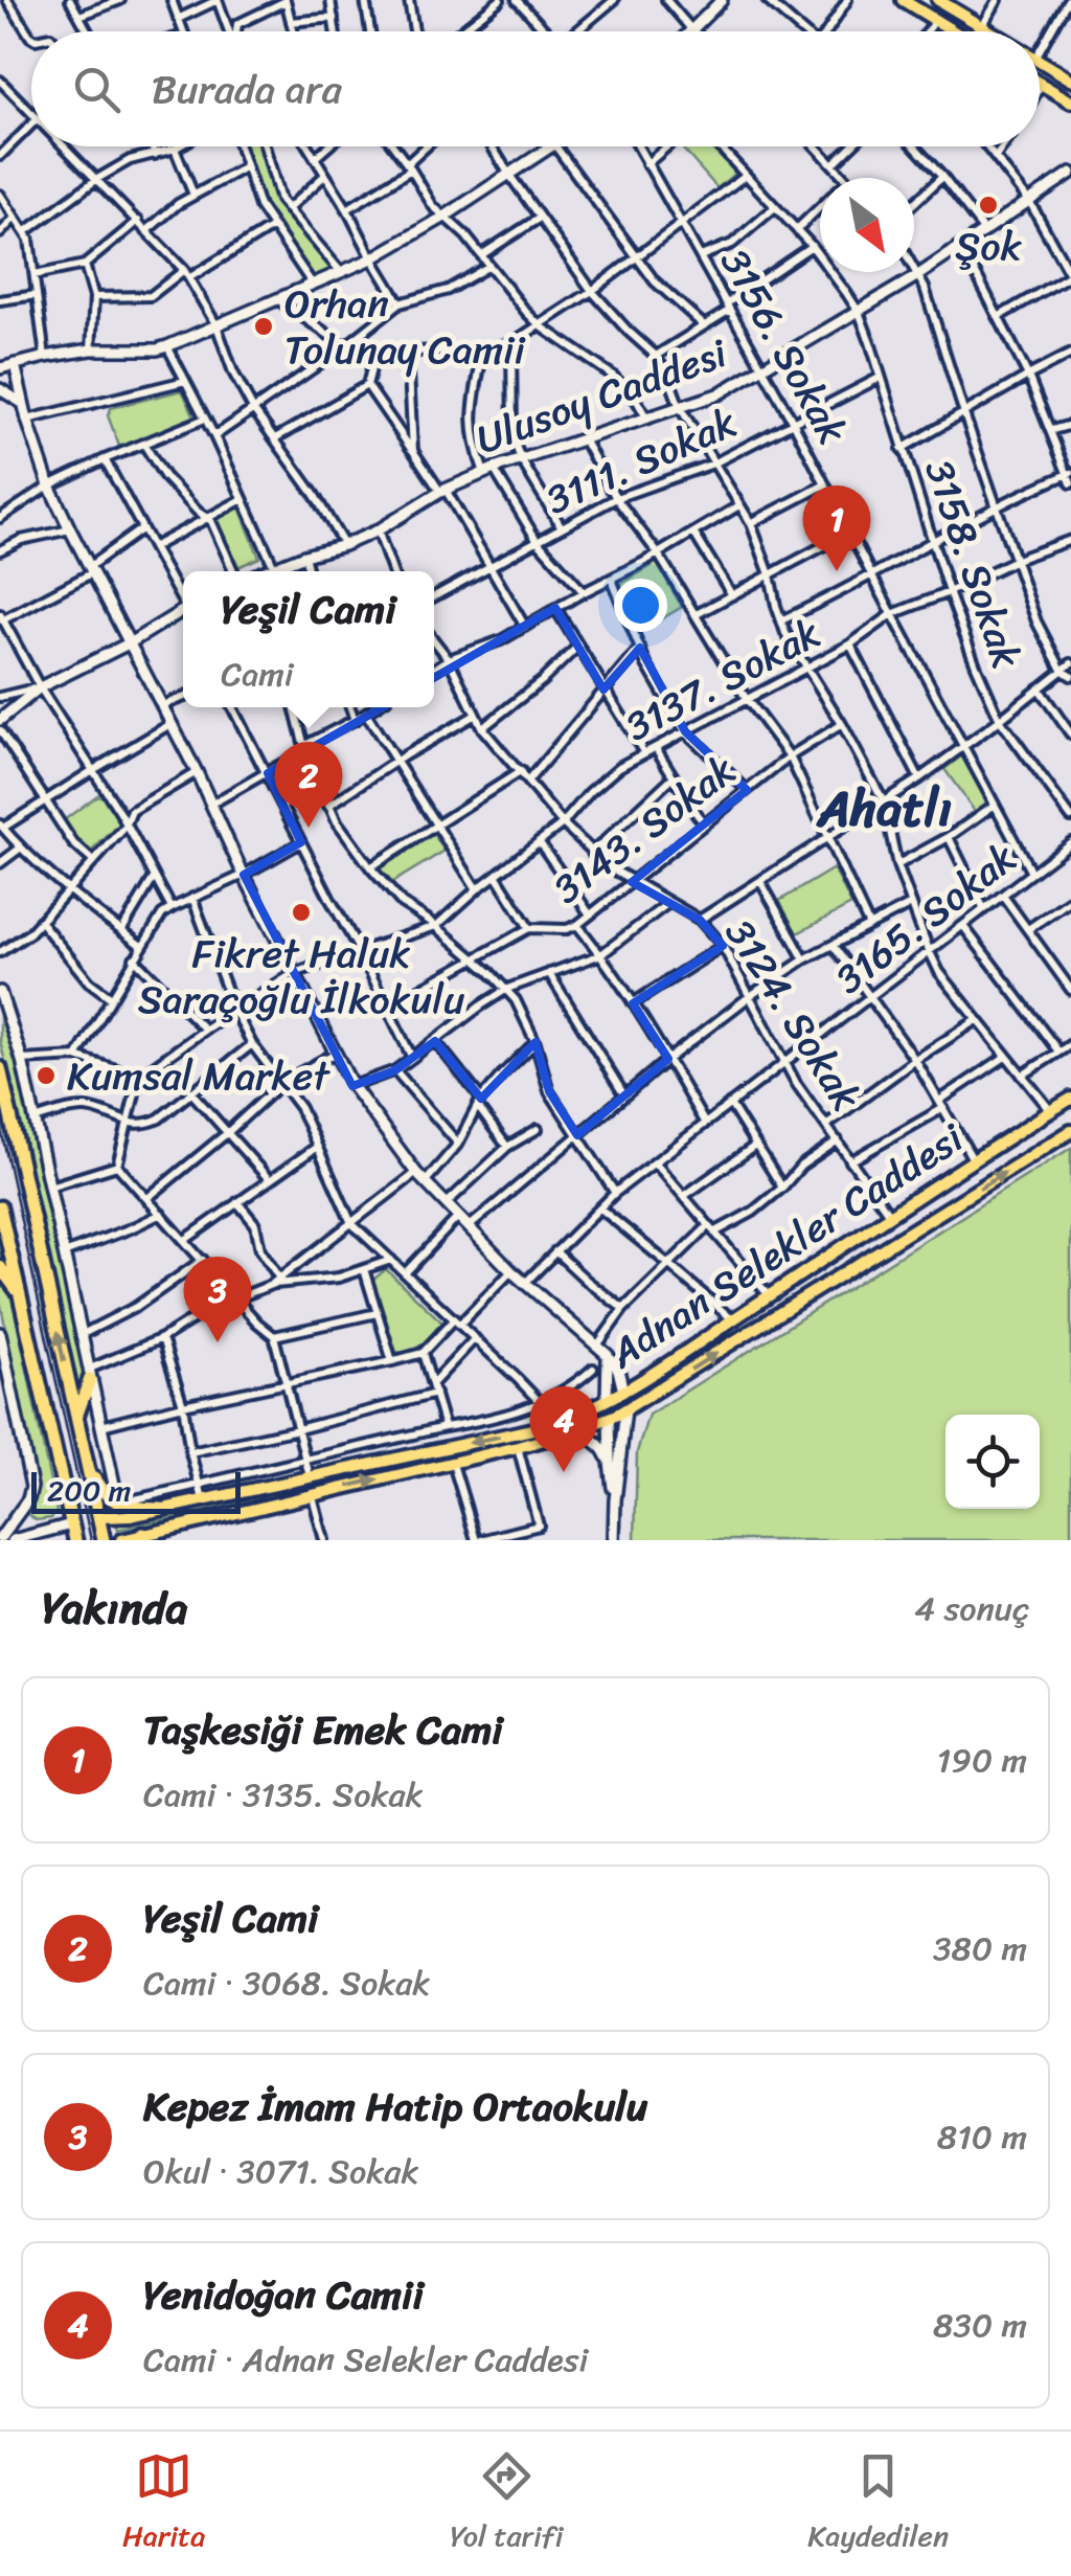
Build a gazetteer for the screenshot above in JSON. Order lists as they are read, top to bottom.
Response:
{
  "streets": {
    "main road": ["Adnan Selekler Caddesi"],
    "street": [
      "3156. Sokak",
      "Ulusoy Caddesi",
      "3111. Sokak",
      "3158. Sokak",
      "3137. Sokak",
      "3143. Sokak",
      "3165. Sokak",
      "3124. Sokak"
    ]
  },
  "crossings": [
    ["3156. Sokak", "Ulusoy Caddesi"],
    ["3156. Sokak", "3111. Sokak"],
    ["3156. Sokak", "3137. Sokak"],
    ["3156. Sokak", "3165. Sokak"],
    ["Ulusoy Caddesi", "3158. Sokak"],
    ["3111. Sokak", "3158. Sokak"],
    ["3158. Sokak", "3137. Sokak"],
    ["3137. Sokak", "3124. Sokak"],
    ["3143. Sokak", "3124. Sokak"],
    ["3165. Sokak", "3124. Sokak"],
    ["3124. Sokak", "Adnan Selekler Caddesi"]
  ],
  "districts": ["Ahatlı"],
  "places": [
    "Şok",
    "Orhan Tolunay Camii",
    "Fikret Haluk Saraçoğlu İlkokulu",
    "Kumsal Market"
  ],
  "scale_bar": "200 m",
  "north": "bottom right",
  "page": {
    "search": "Burada ara",
    "pins": [
      "1",
      "2",
      "3",
      "4"
    ],
    "popup": ["Yeşil Cami", "Cami"],
    "scale": "200 m",
    "heading": ["Yakında", "4 sonuç"],
    "list": [
      {
        "mark": "1",
        "name": "Taşkesiği Emek Cami",
        "note": "Cami · 3135. Sokak",
        "value": "190 m"
      },
      {
        "mark": "2",
        "name": "Yeşil Cami",
        "note": "Cami · 3068. Sokak",
        "value": "380 m"
      },
      {
        "mark": "3",
        "name": "Kepez İmam Hatip Ortaokulu",
        "note": "Okul · 3071. Sokak",
        "value": "810 m"
      },
      {
        "mark": "4",
        "name": "Yenidoğan Camii",
        "note": "Cami · Adnan Selekler Caddesi",
        "value": "830 m"
      }
    ],
    "nav": ["Harita", "Yol tarifi", "Kaydedilen"]
  }
}
